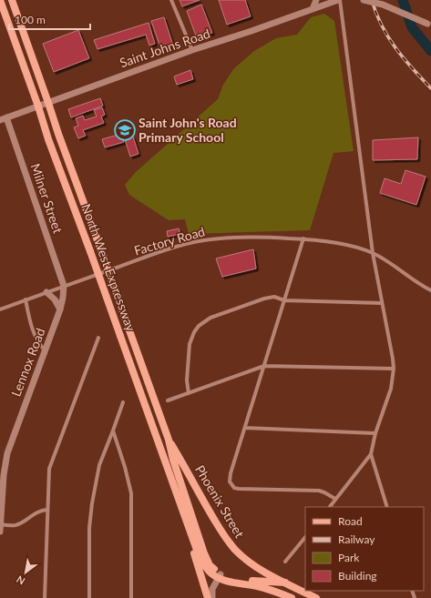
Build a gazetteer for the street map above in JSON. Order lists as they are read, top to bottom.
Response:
{
  "streets": {
    "main road": ["North West Expressway", "Phoenix Street"],
    "street": [
      "Saint Johns Road",
      "Milner Street",
      "Factory Road",
      "Lennox Road"
    ]
  },
  "crossings": [
    ["Saint Johns Road", "Milner Street"],
    ["Saint Johns Road", "North West Expressway"],
    ["Milner Street", "Factory Road"],
    ["Milner Street", "Lennox Road"],
    ["Factory Road", "Lennox Road"],
    ["North West Expressway", "Phoenix Street"]
  ],
  "places": {
    "school or university": ["Saint John's Road Primary School"]
  },
  "legend": [
    "Road",
    "Railway",
    "Park",
    "Building"
  ],
  "scale_bar": "100 m",
  "north": "bottom left"
}
